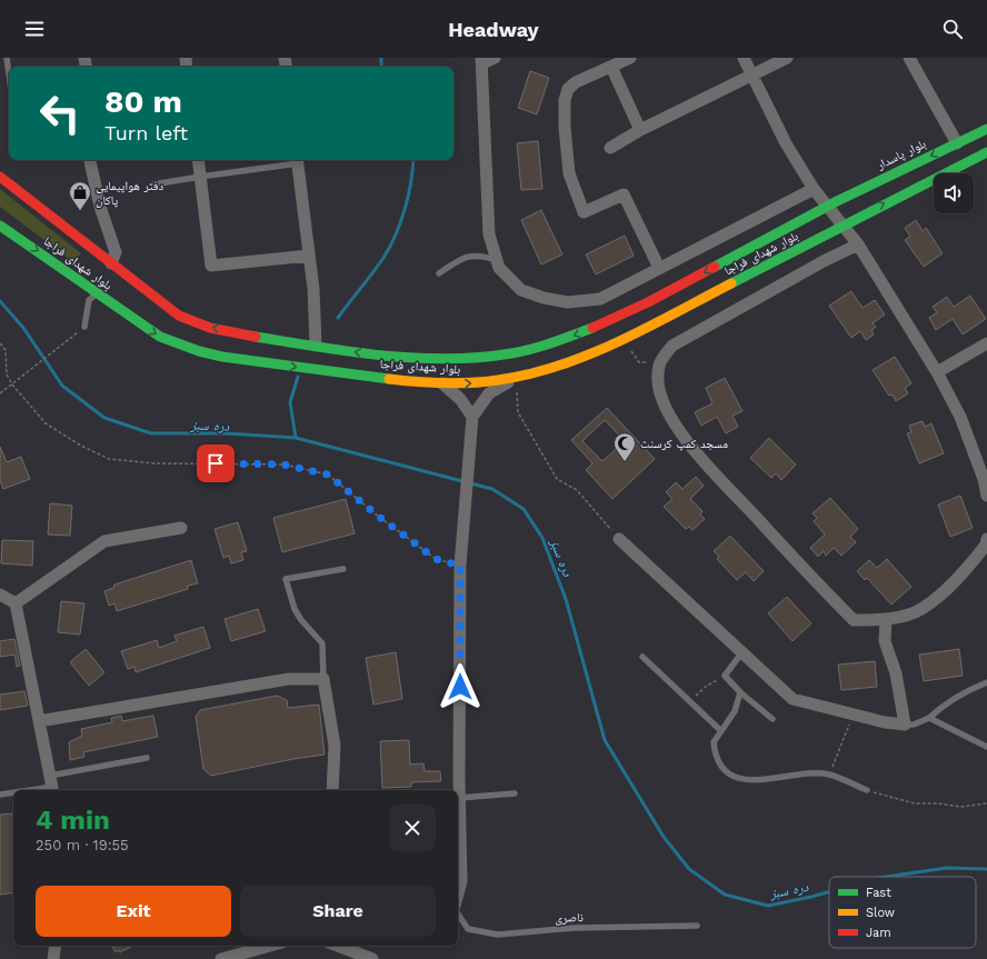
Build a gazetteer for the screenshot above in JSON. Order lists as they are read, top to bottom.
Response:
{
  "streets": {
    "main road": ["بلوار پاسدار", "بلوار شهدای فراجا"],
    "lane": ["ناصری"]
  },
  "crossings": [
    ["بلوار پاسدار", "بلوار شهدای فراجا"]
  ],
  "water": ["دره سبز"],
  "places": {
    "shop": ["دفتر هواپیمایی پاکان"],
    "mosque": ["مسجد کمپ کرسنت"]
  },
  "legend": ["Fast", "Slow", "Jam"],
  "page": {
    "header": "Headway",
    "turn": ["80 m", "Turn left"],
    "heading": ["4 min", "250 m · 19:55"],
    "buttons": ["Exit", "Share"]
  }
}
